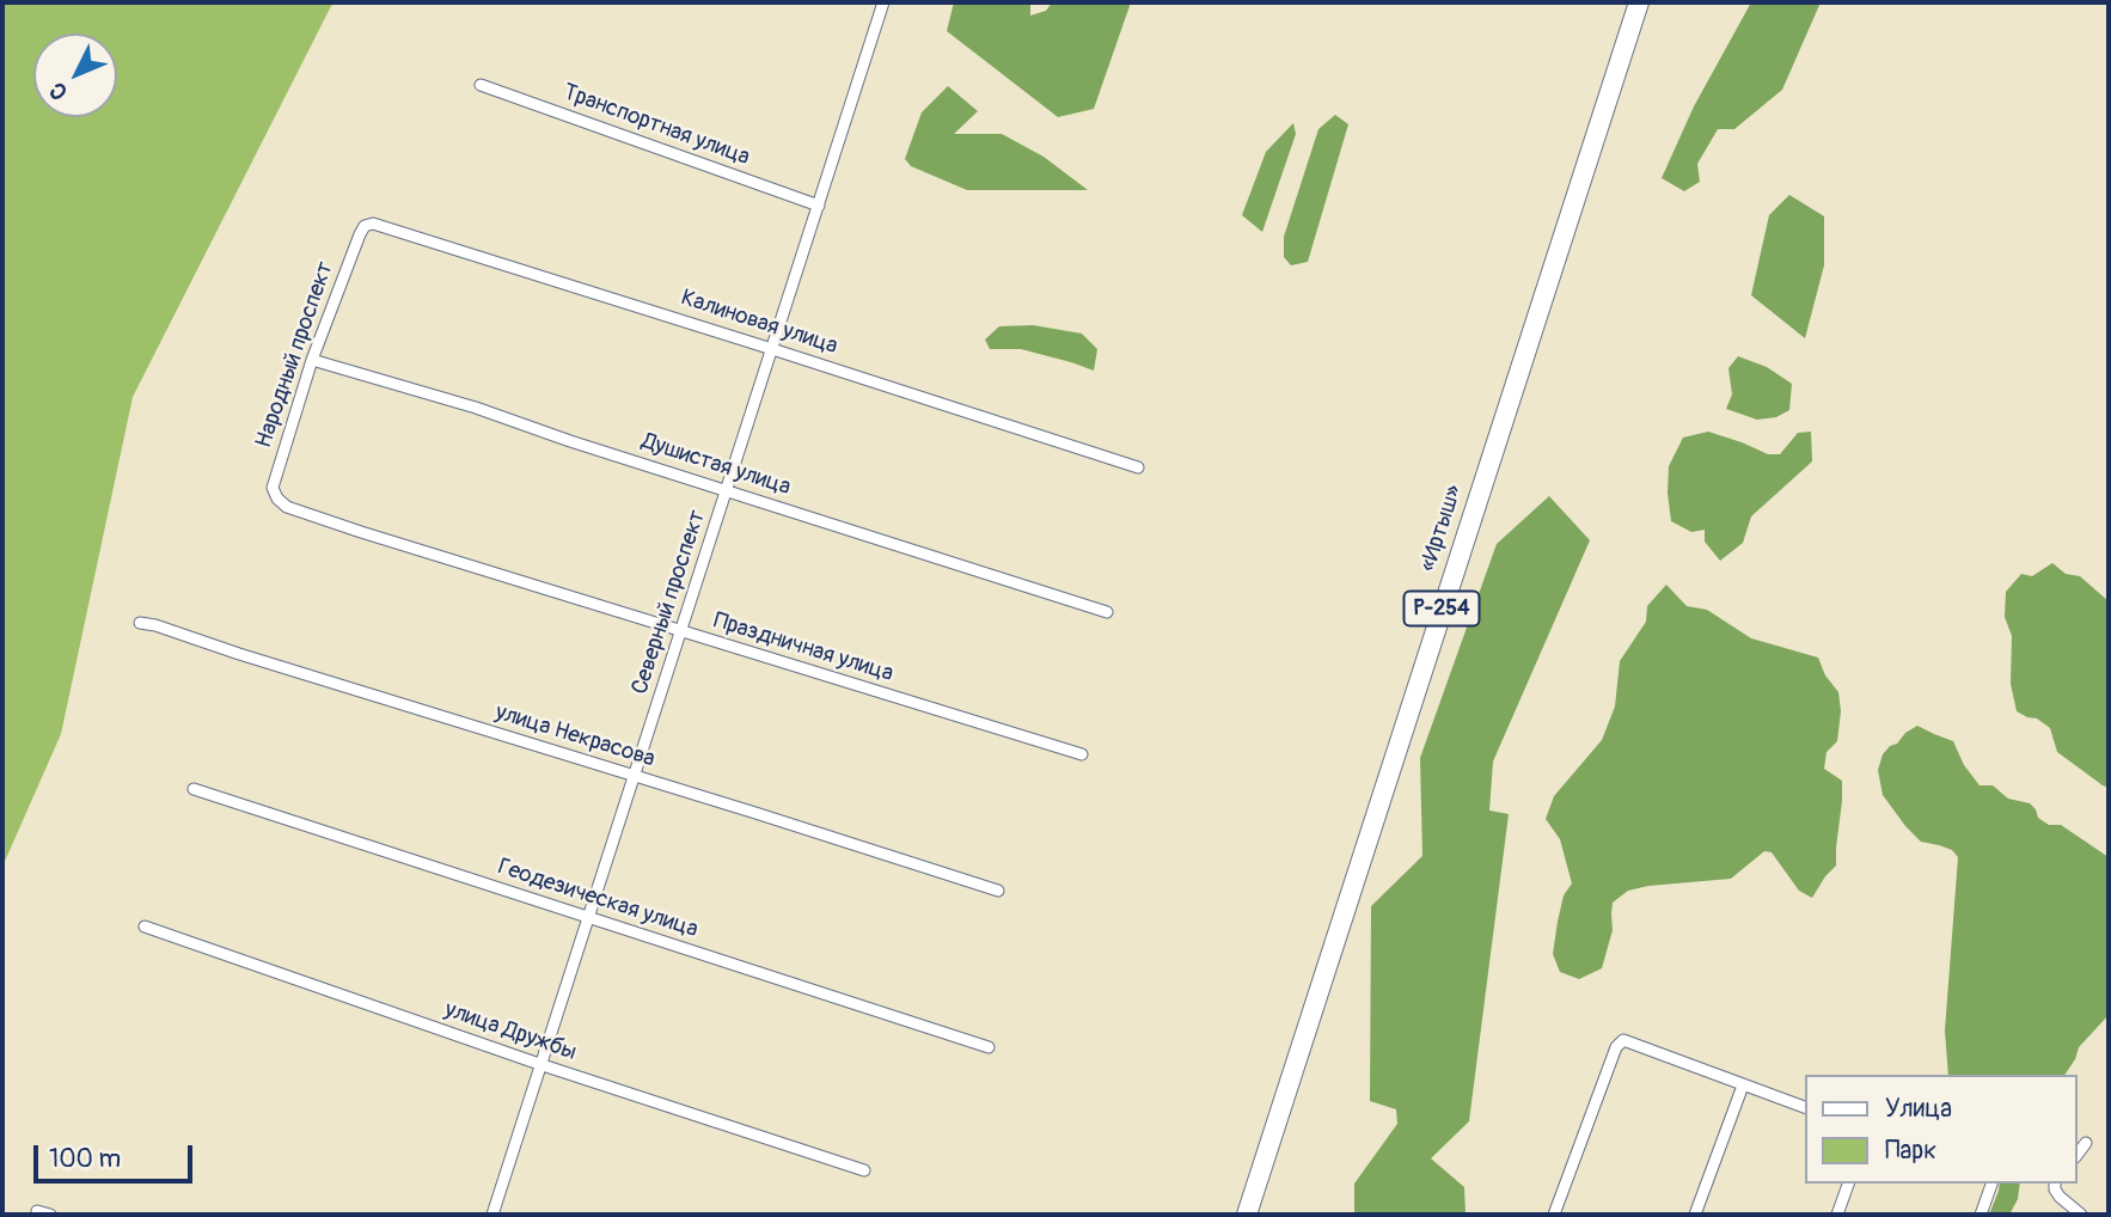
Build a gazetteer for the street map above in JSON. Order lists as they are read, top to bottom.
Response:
{
  "streets": {
    "highway": ["«Иртыш»", "Р-254"],
    "street": [
      "Транспортная улица",
      "Калиновая улица",
      "Народный проспект",
      "Душистая улица",
      "Северный проспект",
      "Праздничная улица",
      "улица Некрасова",
      "Геодезическая улица",
      "улица Дружбы"
    ]
  },
  "crossings": [
    ["Транспортная улица", "Северный проспект"],
    ["Калиновая улица", "Народный проспект"],
    ["Калиновая улица", "Северный проспект"],
    ["Народный проспект", "Душистая улица"],
    ["Народный проспект", "Праздничная улица"],
    ["Душистая улица", "Северный проспект"],
    ["Северный проспект", "Праздничная улица"],
    ["Северный проспект", "улица Некрасова"],
    ["Северный проспект", "Геодезическая улица"],
    ["Северный проспект", "улица Дружбы"]
  ],
  "legend": ["Улица", "Парк"],
  "scale_bar": "100 m",
  "north": "bottom left"
}
